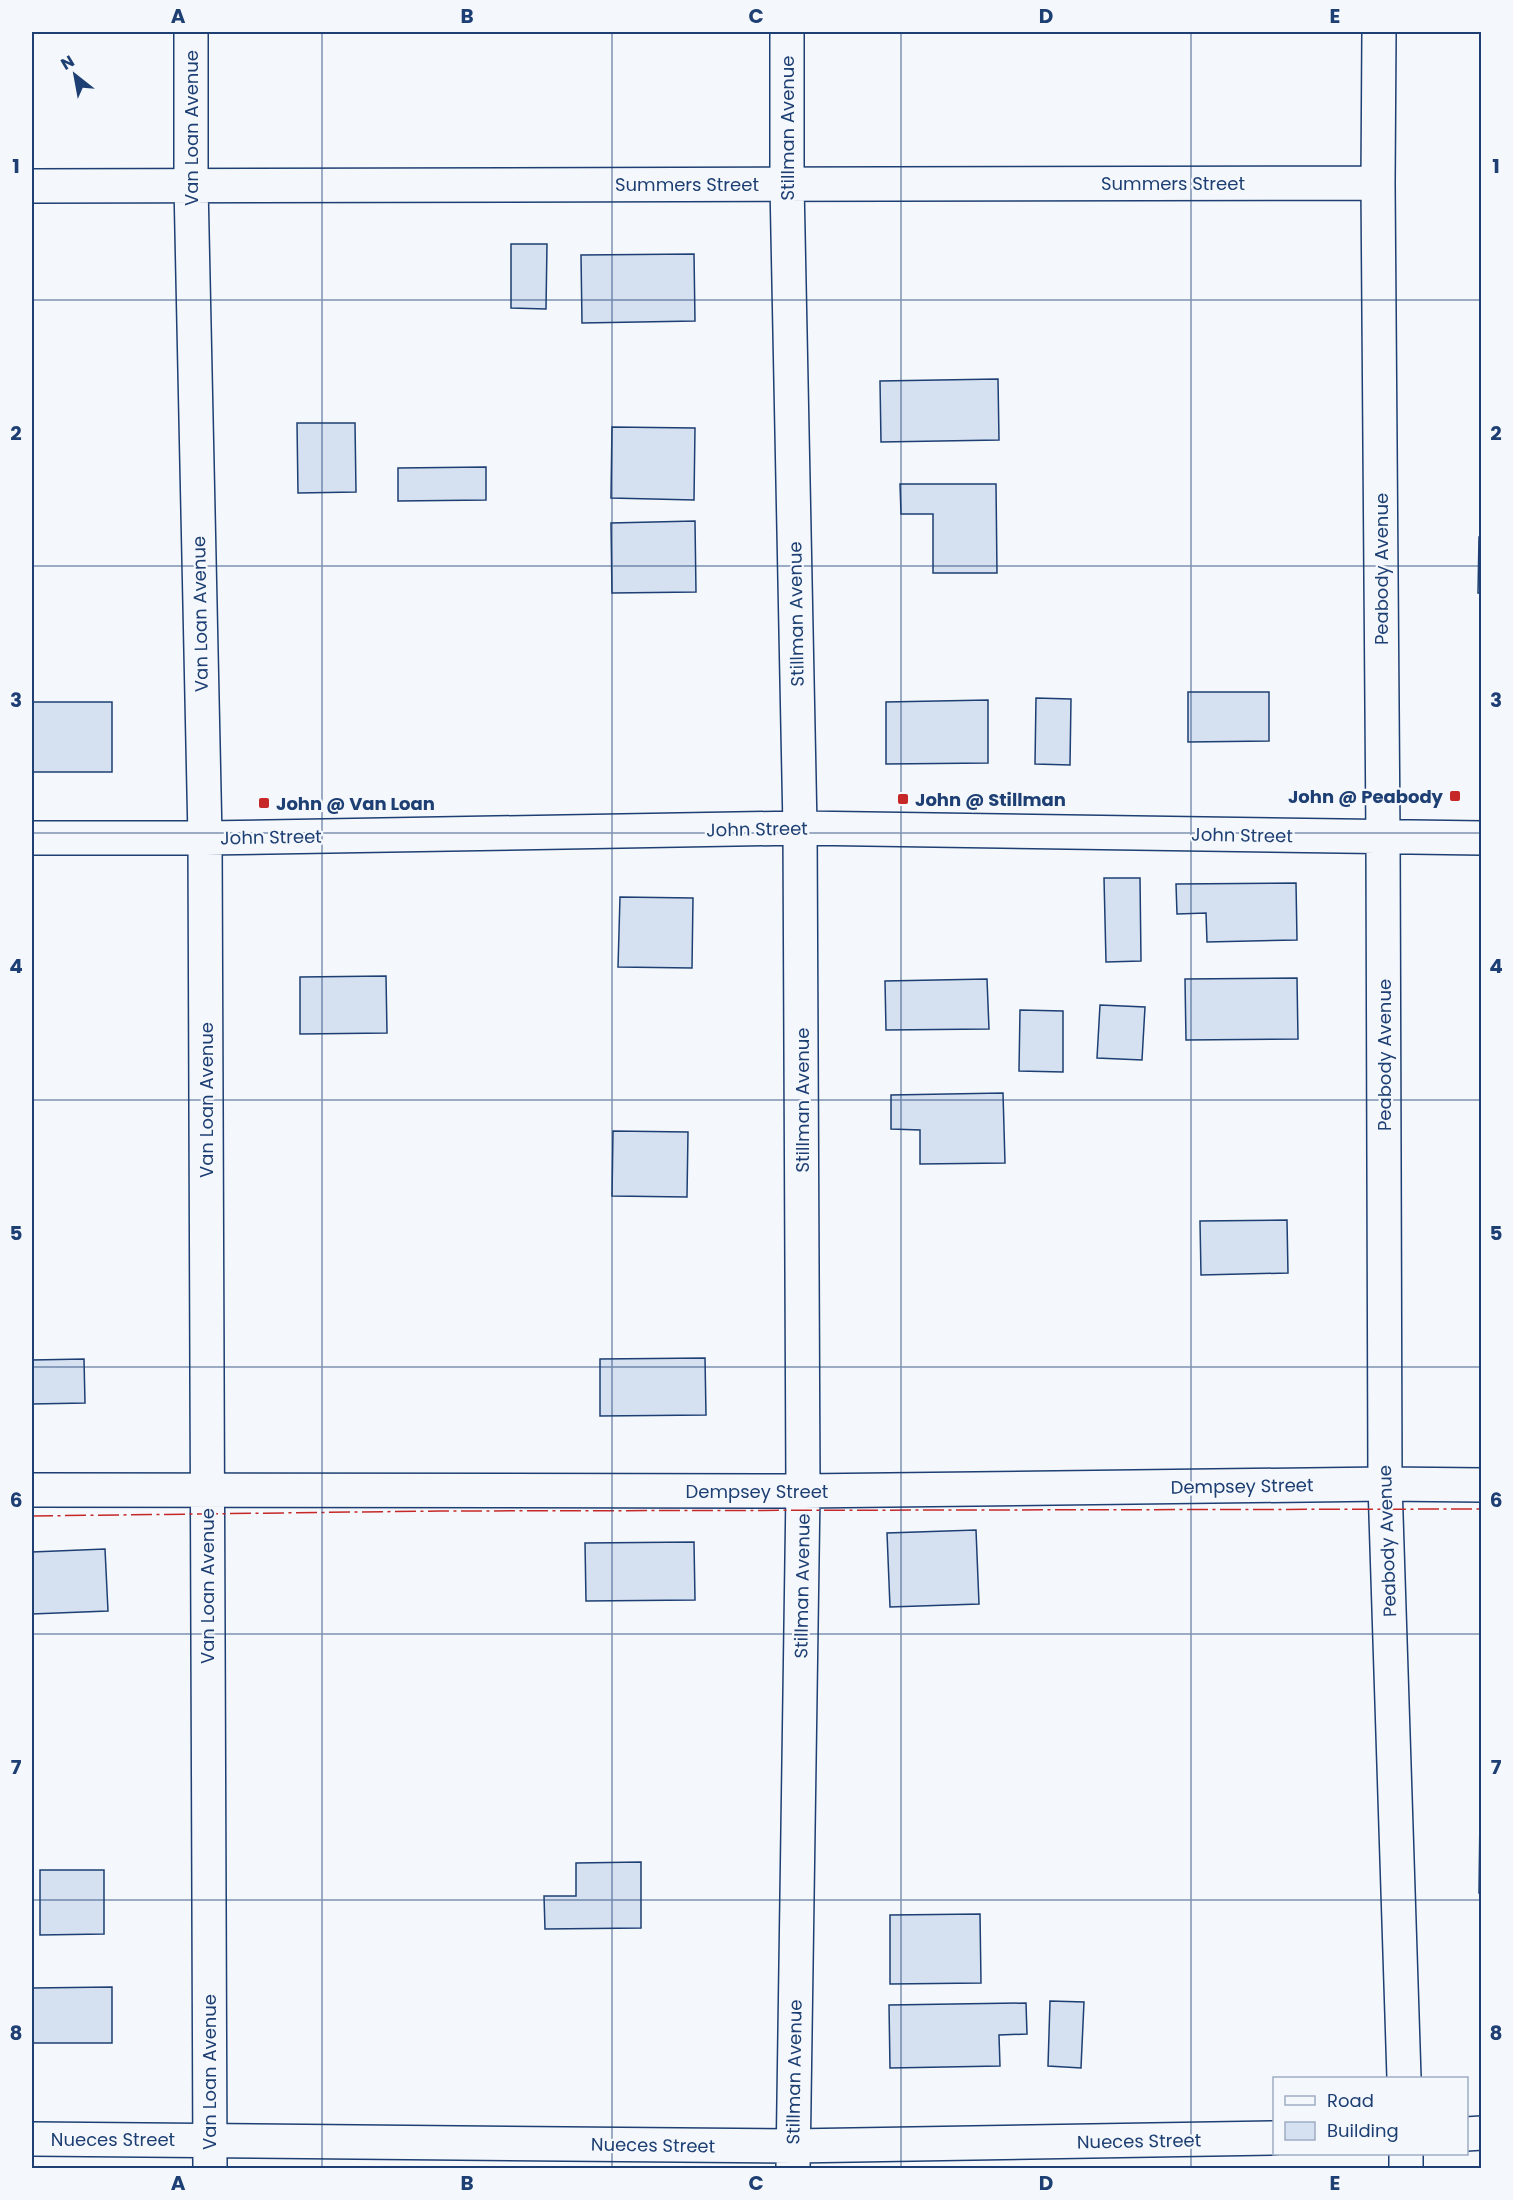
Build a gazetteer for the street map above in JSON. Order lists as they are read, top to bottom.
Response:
{
  "streets": {
    "street": [
      "Van Loan Avenue",
      "Stillman Avenue",
      "Summers Street",
      "Peabody Avenue",
      "John Street",
      "Dempsey Street",
      "Nueces Street"
    ]
  },
  "crossings": [
    ["Van Loan Avenue", "Summers Street"],
    ["Van Loan Avenue", "John Street"],
    ["Van Loan Avenue", "Dempsey Street"],
    ["Van Loan Avenue", "Nueces Street"],
    ["Stillman Avenue", "Summers Street"],
    ["Stillman Avenue", "John Street"],
    ["Stillman Avenue", "Dempsey Street"],
    ["Stillman Avenue", "Nueces Street"],
    ["Summers Street", "Peabody Avenue"],
    ["Peabody Avenue", "John Street"],
    ["Peabody Avenue", "Dempsey Street"]
  ],
  "places": {
    "transit": ["John @ Peabody", "John @ Stillman", "John @ Van Loan"]
  },
  "legend": ["Road", "Building"],
  "north": "top left",
  "grid": {
    "columns": [
      "A",
      "B",
      "C",
      "D",
      "E"
    ],
    "rows": [
      "1",
      "2",
      "3",
      "4",
      "5",
      "6",
      "7",
      "8"
    ]
  }
}
